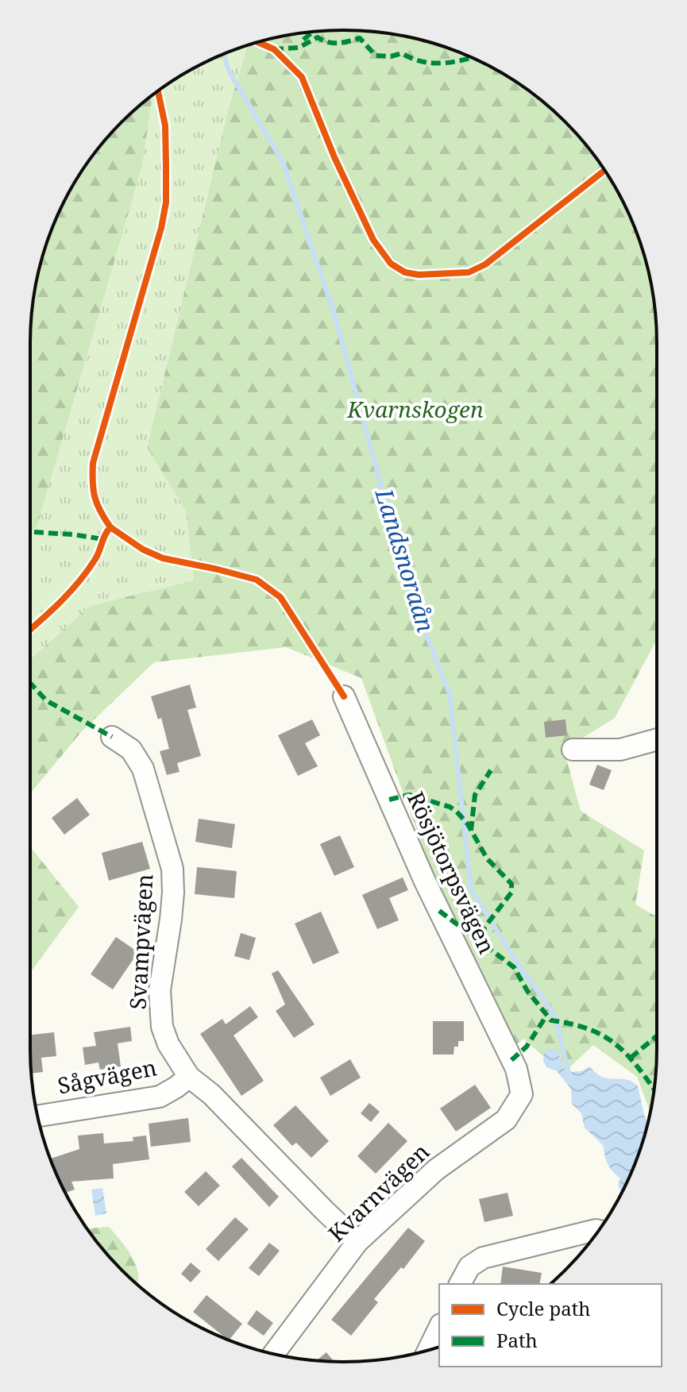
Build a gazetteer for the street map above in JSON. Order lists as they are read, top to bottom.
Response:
{
  "streets": {
    "street": [
      "Rösjötorpsvägen",
      "Svampvägen",
      "Sågvägen",
      "Kvarnvägen"
    ]
  },
  "crossings": [
    ["Rösjötorpsvägen", "Kvarnvägen"],
    ["Svampvägen", "Sågvägen"],
    ["Svampvägen", "Kvarnvägen"]
  ],
  "water": ["Landsnoraån"],
  "parks": ["Kvarnskogen"],
  "legend": ["Cycle path", "Path"]
}
